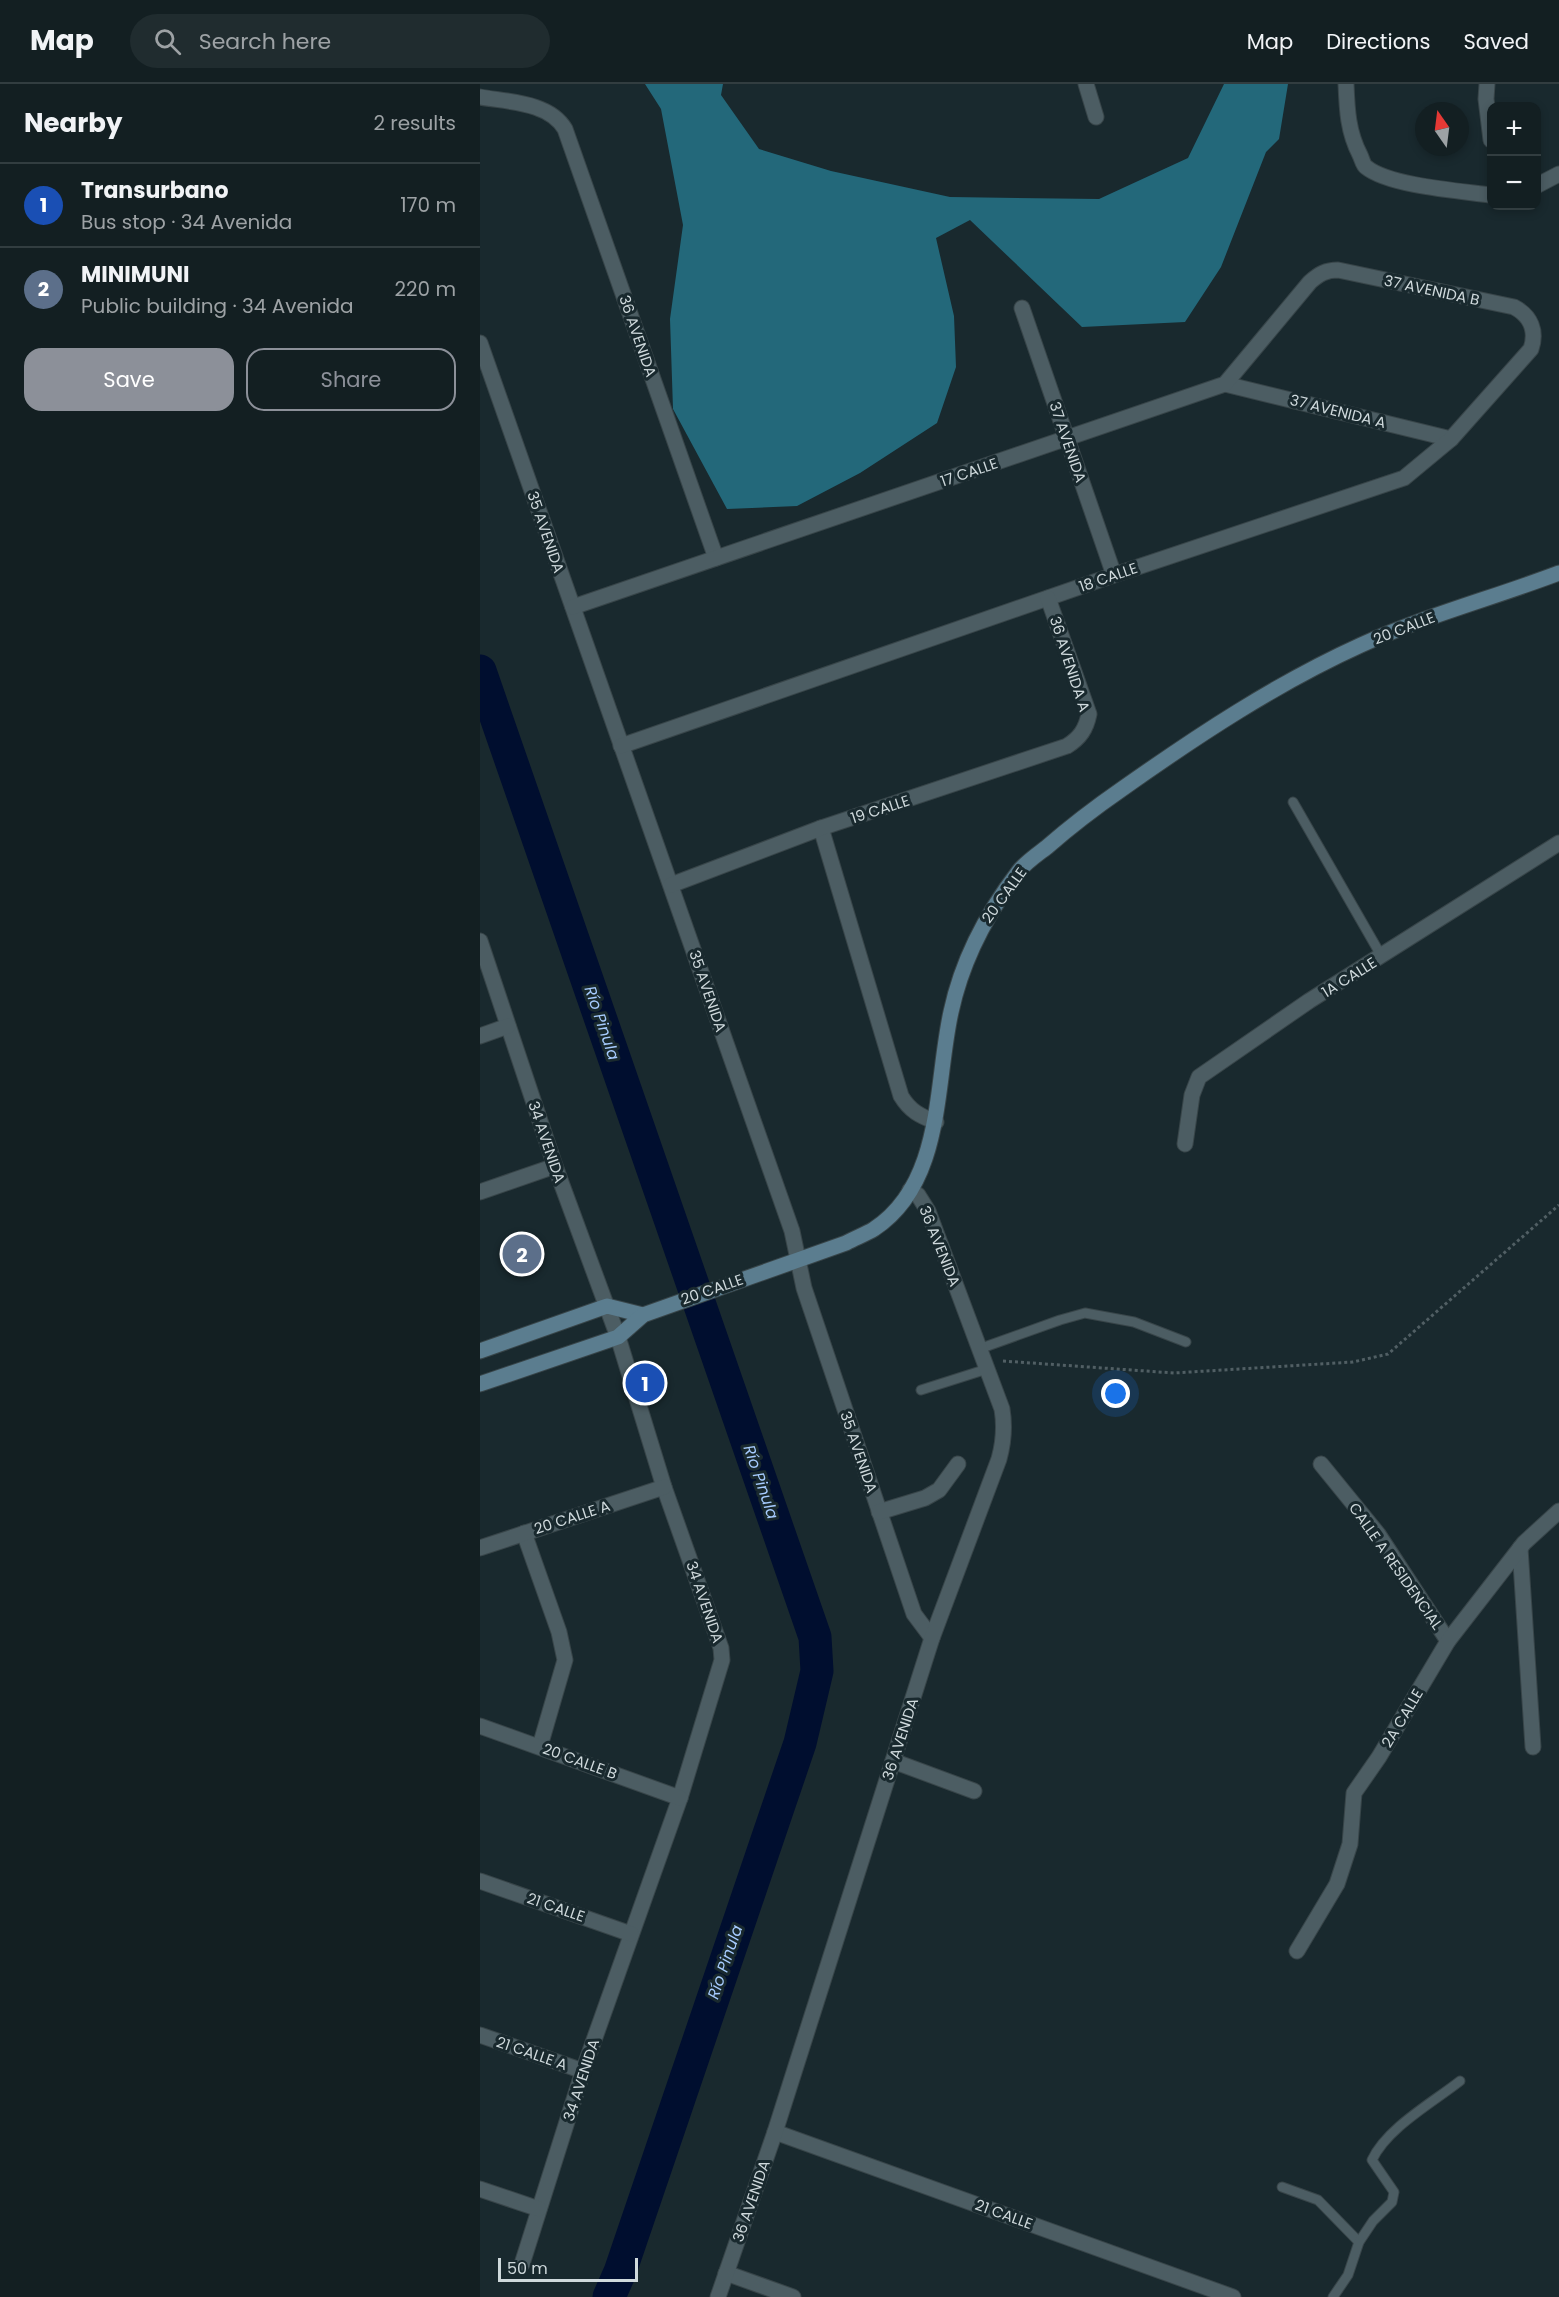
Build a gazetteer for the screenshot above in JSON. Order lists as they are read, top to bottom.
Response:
{
  "streets": {
    "main road": ["20 CALLE"],
    "street": [
      "37 AVENIDA B",
      "36 AVENIDA",
      "37 AVENIDA A",
      "37 AVENIDA",
      "17 CALLE",
      "35 AVENIDA",
      "18 CALLE",
      "36 AVENIDA A",
      "19 CALLE",
      "1A CALLE",
      "34 AVENIDA",
      "20 CALLE A",
      "CALLE A RESIDENCIAL",
      "2A CALLE",
      "20 CALLE B",
      "21 CALLE",
      "21 CALLE A"
    ]
  },
  "crossings": [
    ["37 AVENIDA B", "37 AVENIDA A"],
    ["37 AVENIDA B", "17 CALLE"],
    ["37 AVENIDA B", "18 CALLE"],
    ["36 AVENIDA", "17 CALLE"],
    ["36 AVENIDA", "35 AVENIDA"],
    ["36 AVENIDA", "20 CALLE"],
    ["36 AVENIDA", "21 CALLE"],
    ["37 AVENIDA A", "17 CALLE"],
    ["37 AVENIDA A", "18 CALLE"],
    ["37 AVENIDA", "17 CALLE"],
    ["37 AVENIDA", "18 CALLE"],
    ["17 CALLE", "35 AVENIDA"],
    ["35 AVENIDA", "18 CALLE"],
    ["35 AVENIDA", "20 CALLE"],
    ["35 AVENIDA", "19 CALLE"],
    ["18 CALLE", "36 AVENIDA A"],
    ["20 CALLE", "34 AVENIDA"],
    ["36 AVENIDA A", "19 CALLE"],
    ["34 AVENIDA", "20 CALLE A"],
    ["34 AVENIDA", "20 CALLE B"],
    ["34 AVENIDA", "21 CALLE"],
    ["34 AVENIDA", "21 CALLE A"],
    ["CALLE A RESIDENCIAL", "2A CALLE"]
  ],
  "water": ["Río Pinula"],
  "scale_bar": "50 m",
  "north": "top",
  "page": {
    "header": "Map",
    "search": "Search here",
    "nav": ["Map", "Directions", "Saved"],
    "heading": ["Nearby", "2 results"],
    "map_buttons": ["+", "−"],
    "list": [
      {
        "mark": "1",
        "name": "Transurbano",
        "note": "Bus stop · 34 Avenida",
        "value": "170 m"
      },
      {
        "mark": "2",
        "name": "MINIMUNI",
        "note": "Public building · 34 Avenida",
        "value": "220 m"
      }
    ],
    "buttons": ["Save", "Share"],
    "pins": ["2", "1"],
    "scale": "50 m"
  }
}
